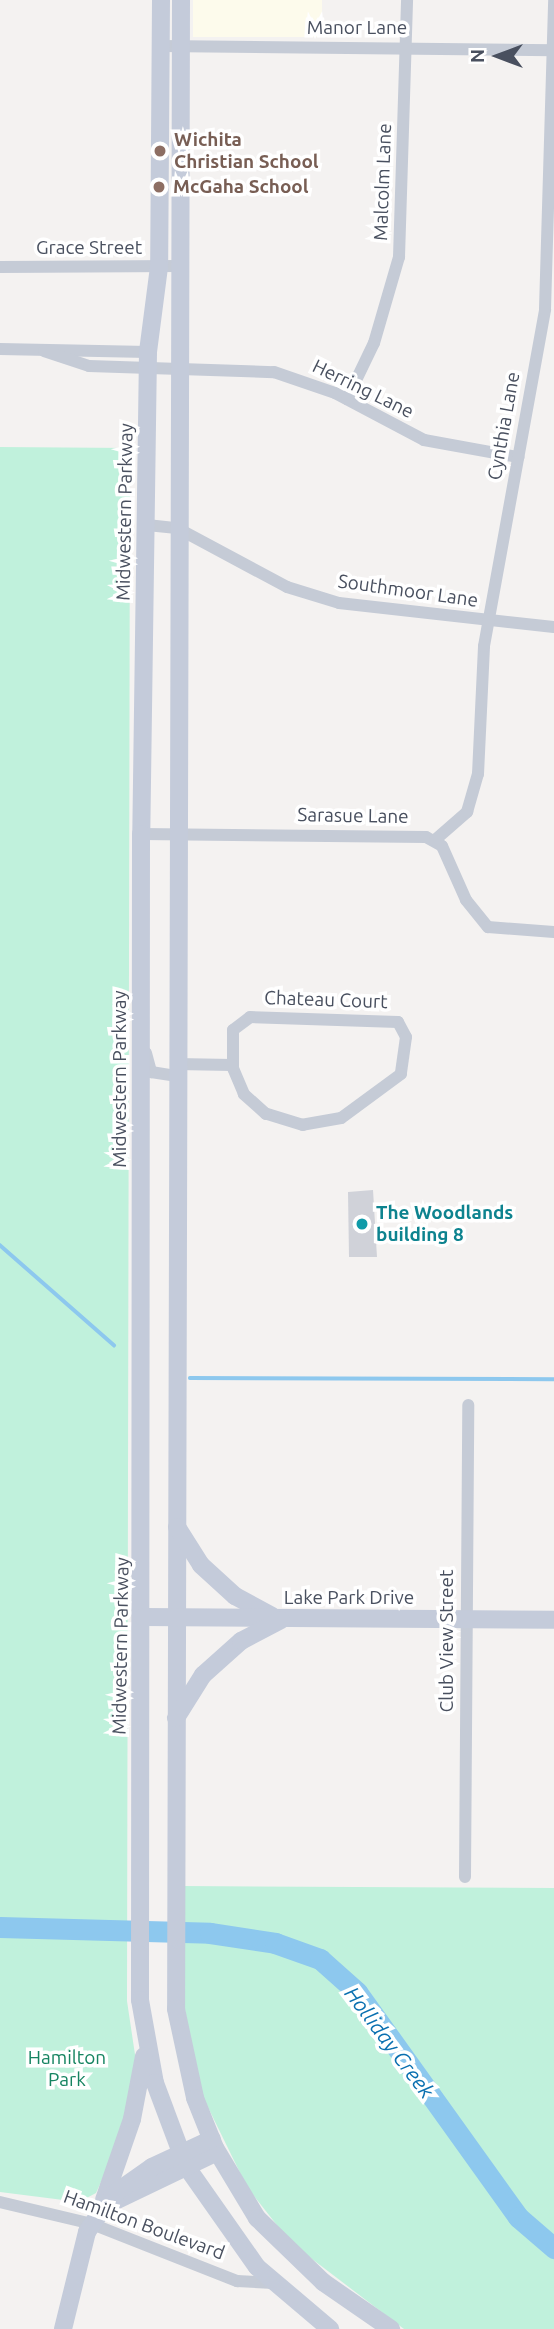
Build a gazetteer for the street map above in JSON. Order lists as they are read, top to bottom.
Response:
{
  "streets": {
    "main road": ["Midwestern Parkway", "Lake Park Drive"],
    "street": [
      "Manor Lane",
      "Malcolm Lane",
      "Grace Street",
      "Herring Lane",
      "Cynthia Lane",
      "Southmoor Lane",
      "Sarasue Lane",
      "Chateau Court",
      "Club View Street",
      "Hamilton Boulevard"
    ]
  },
  "crossings": [
    ["Manor Lane", "Malcolm Lane"],
    ["Manor Lane", "Cynthia Lane"],
    ["Manor Lane", "Midwestern Parkway"],
    ["Malcolm Lane", "Herring Lane"],
    ["Grace Street", "Midwestern Parkway"],
    ["Herring Lane", "Cynthia Lane"],
    ["Herring Lane", "Midwestern Parkway"],
    ["Cynthia Lane", "Southmoor Lane"],
    ["Cynthia Lane", "Sarasue Lane"],
    ["Midwestern Parkway", "Southmoor Lane"],
    ["Midwestern Parkway", "Sarasue Lane"],
    ["Midwestern Parkway", "Lake Park Drive"],
    ["Midwestern Parkway", "Hamilton Boulevard"],
    ["Lake Park Drive", "Club View Street"]
  ],
  "water": ["Holliday Creek"],
  "parks": ["Hamilton Park"],
  "places": ["Wichita Christian School", "McGaha School", "The Woodlands building 8"],
  "north": "left"
}
